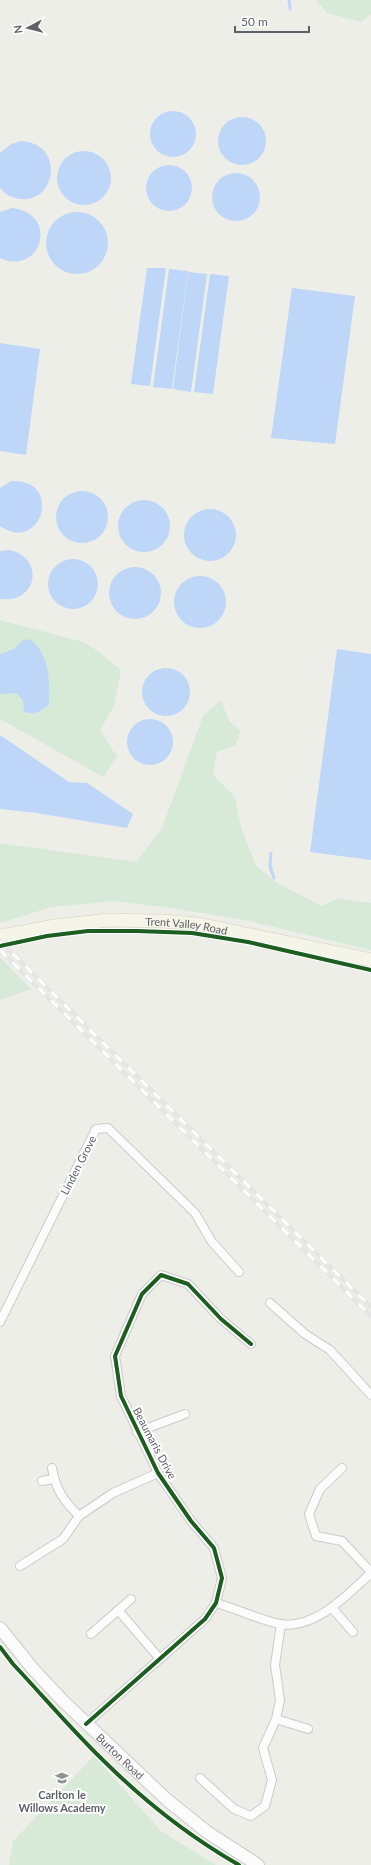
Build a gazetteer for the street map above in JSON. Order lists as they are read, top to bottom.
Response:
{
  "streets": {
    "main road": ["Trent Valley Road"],
    "street": ["Linden Grove", "Beaumaris Drive", "Burton Road"]
  },
  "crossings": [
    ["Beaumaris Drive", "Burton Road"]
  ],
  "places": {
    "school or university": ["Carlton le Willows Academy"]
  },
  "scale_bar": "50 m",
  "north": "left"
}
